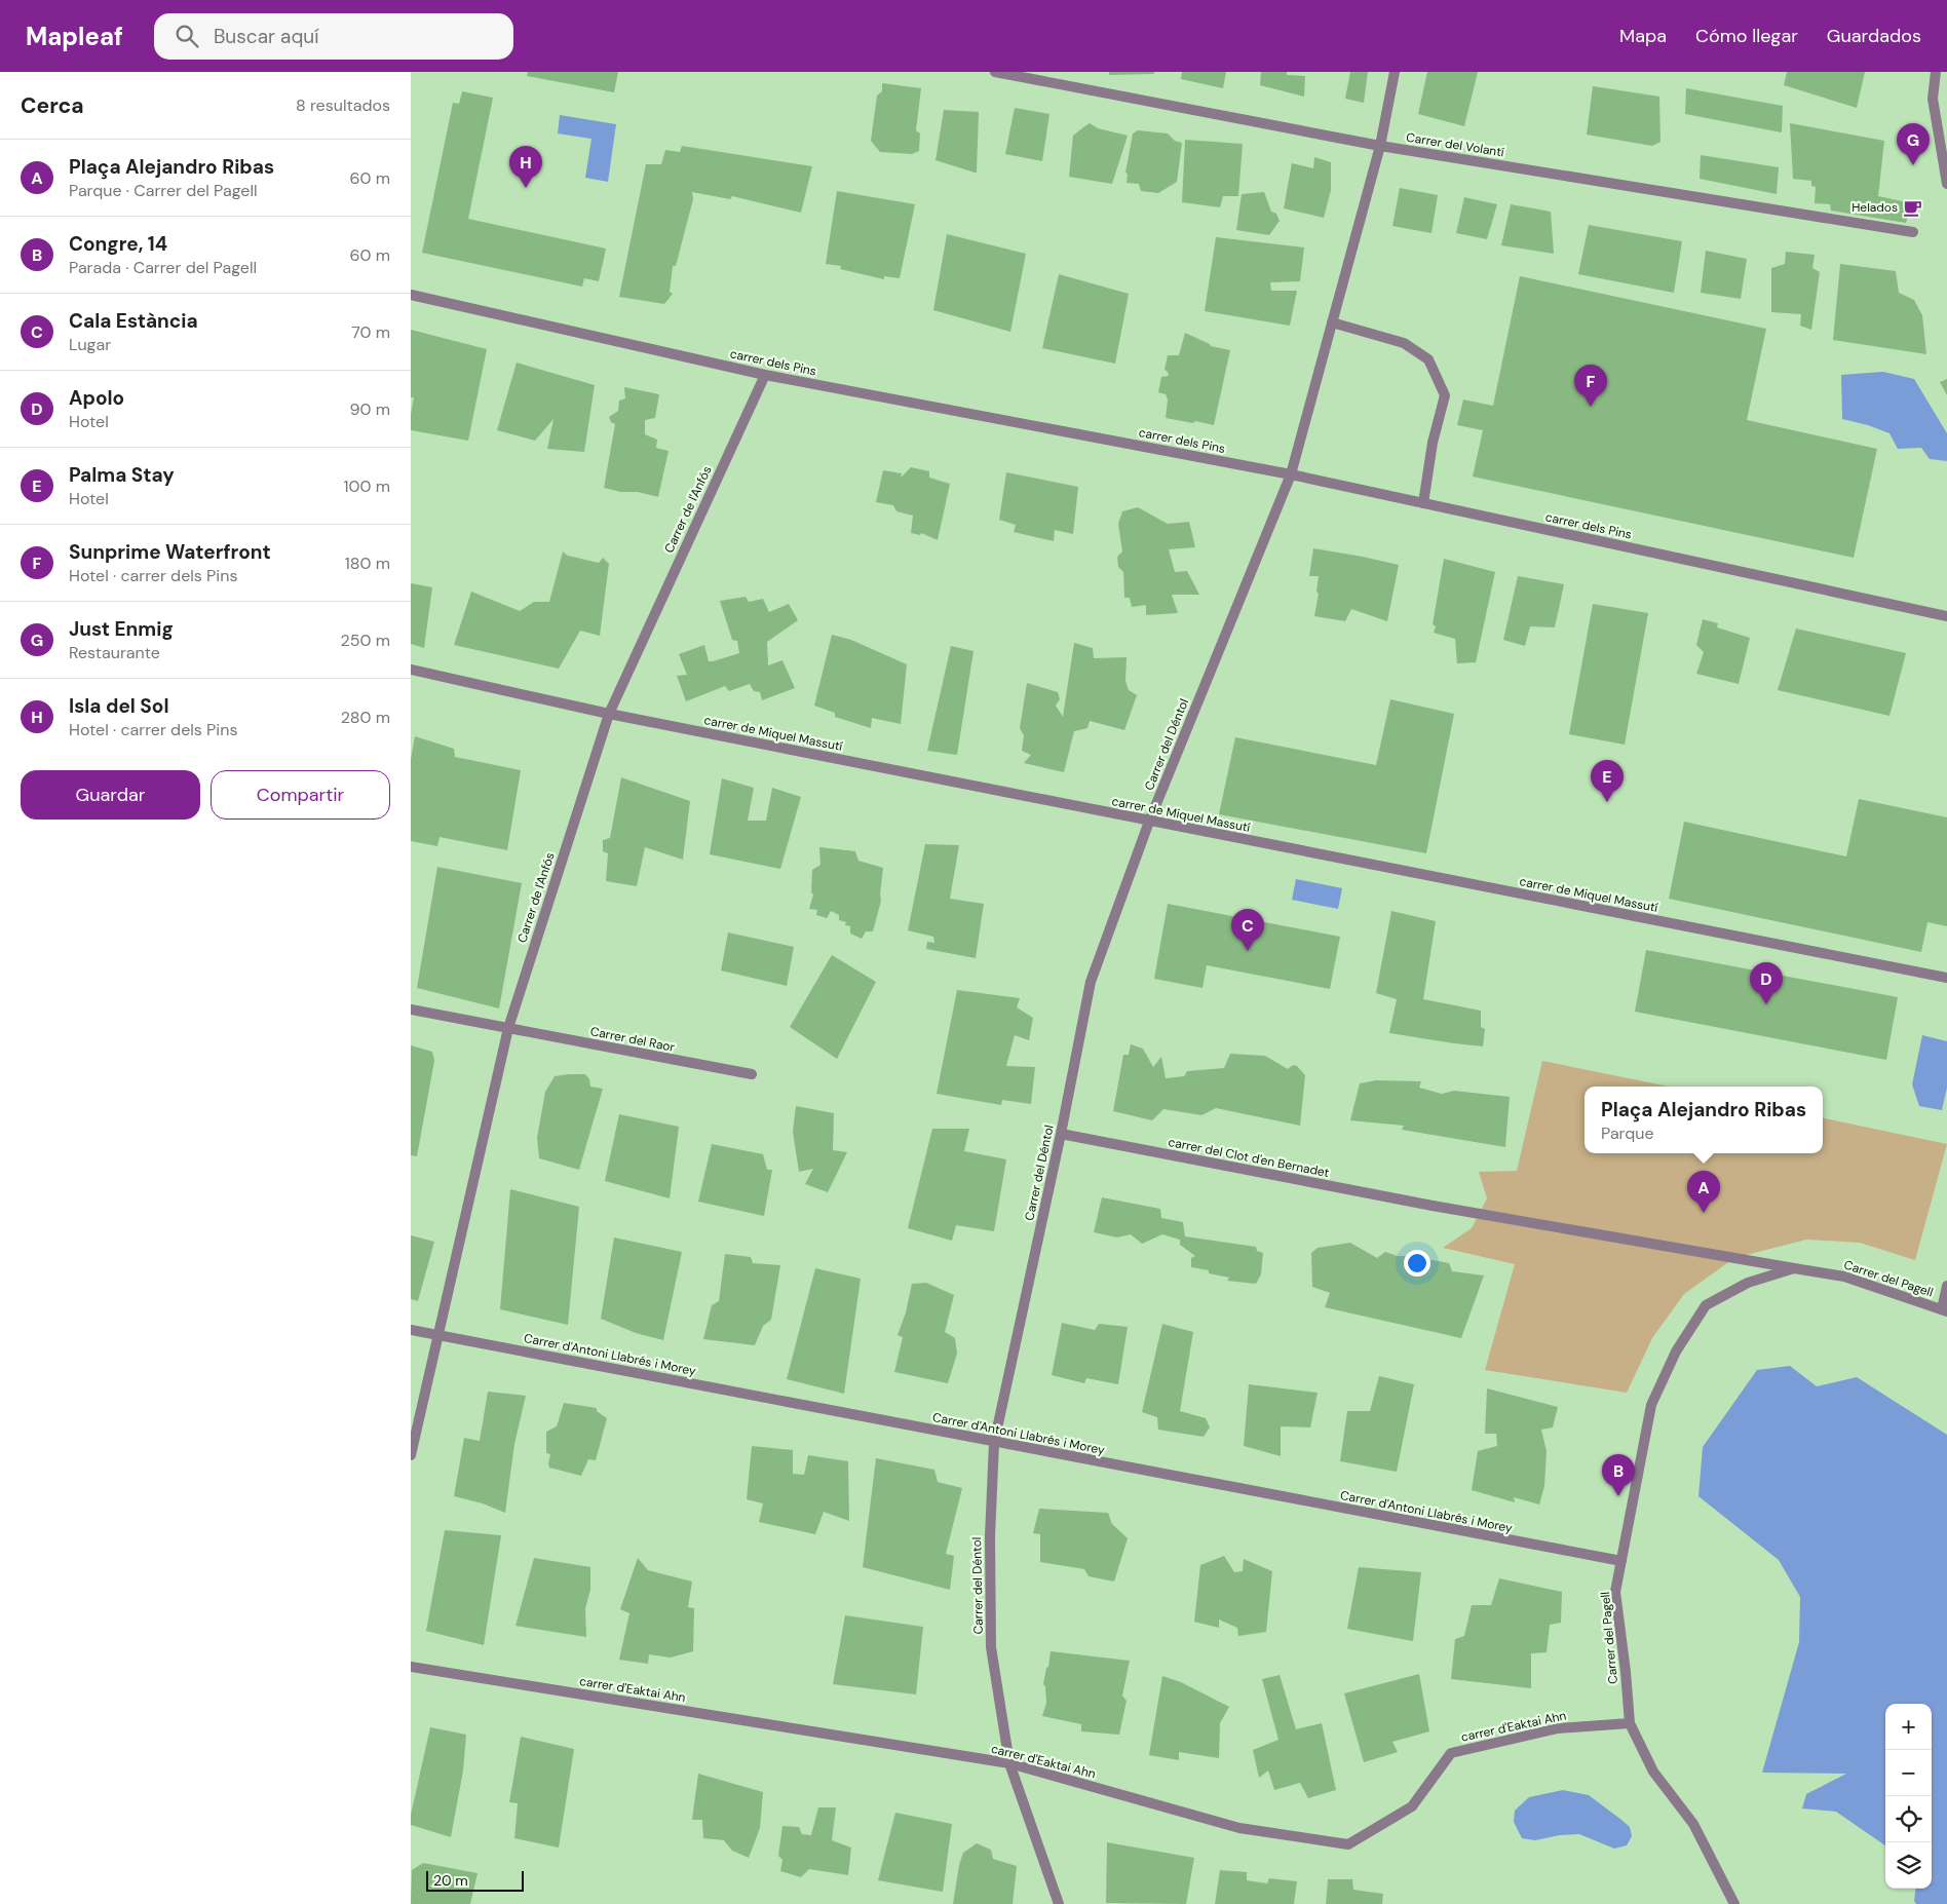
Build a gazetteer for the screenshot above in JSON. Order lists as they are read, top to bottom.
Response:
{
  "streets": {
    "street": [
      "Carrer del Volantí",
      "carrer dels Pins",
      "Carrer de l'Anfós",
      "carrer de Miquel Massutí",
      "Carrer del Déntol",
      "Carrer del Raor",
      "carrer del Clot d'en Bernadet",
      "Carrer del Pagell",
      "Carrer d'Antoni Llabrés i Morey",
      "carrer d'Eaktai Ahn"
    ]
  },
  "crossings": [
    ["Carrer del Volantí", "Carrer del Déntol"],
    ["carrer dels Pins", "Carrer de l'Anfós"],
    ["carrer dels Pins", "Carrer del Déntol"],
    ["Carrer de l'Anfós", "carrer de Miquel Massutí"],
    ["Carrer de l'Anfós", "Carrer del Raor"],
    ["Carrer de l'Anfós", "Carrer d'Antoni Llabrés i Morey"],
    ["carrer de Miquel Massutí", "Carrer del Déntol"],
    ["Carrer del Déntol", "carrer del Clot d'en Bernadet"],
    ["Carrer del Déntol", "Carrer d'Antoni Llabrés i Morey"],
    ["Carrer del Déntol", "carrer d'Eaktai Ahn"],
    ["carrer del Clot d'en Bernadet", "Carrer del Pagell"],
    ["Carrer del Pagell", "Carrer d'Antoni Llabrés i Morey"],
    ["Carrer del Pagell", "carrer d'Eaktai Ahn"]
  ],
  "places": {
    "cafe": ["Helados"]
  },
  "scale_bar": "20 m",
  "page": {
    "header": "Mapleaf",
    "search": "Buscar aquí",
    "nav": ["Mapa", "Cómo llegar", "Guardados"],
    "heading": ["Cerca", "8 resultados"],
    "pins": [
      "G",
      "H",
      "F",
      "E",
      "C",
      "D",
      "A",
      "B"
    ],
    "list": [
      {
        "mark": "A",
        "name": "Plaça Alejandro Ribas",
        "note": "Parque · Carrer del Pagell",
        "value": "60 m"
      },
      {
        "mark": "B",
        "name": "Congre, 14",
        "note": "Parada · Carrer del Pagell",
        "value": "60 m"
      },
      {
        "mark": "C",
        "name": "Cala Estància",
        "note": "Lugar",
        "value": "70 m"
      },
      {
        "mark": "D",
        "name": "Apolo",
        "note": "Hotel",
        "value": "90 m"
      },
      {
        "mark": "E",
        "name": "Palma Stay",
        "note": "Hotel",
        "value": "100 m"
      },
      {
        "mark": "F",
        "name": "Sunprime Waterfront",
        "note": "Hotel · carrer dels Pins",
        "value": "180 m"
      },
      {
        "mark": "G",
        "name": "Just Enmig",
        "note": "Restaurante",
        "value": "250 m"
      },
      {
        "mark": "H",
        "name": "Isla del Sol",
        "note": "Hotel · carrer dels Pins",
        "value": "280 m"
      }
    ],
    "buttons": ["Guardar", "Compartir"],
    "popup": ["Plaça Alejandro Ribas", "Parque"],
    "map_buttons": ["+", "−"],
    "scale": "20 m"
  }
}
